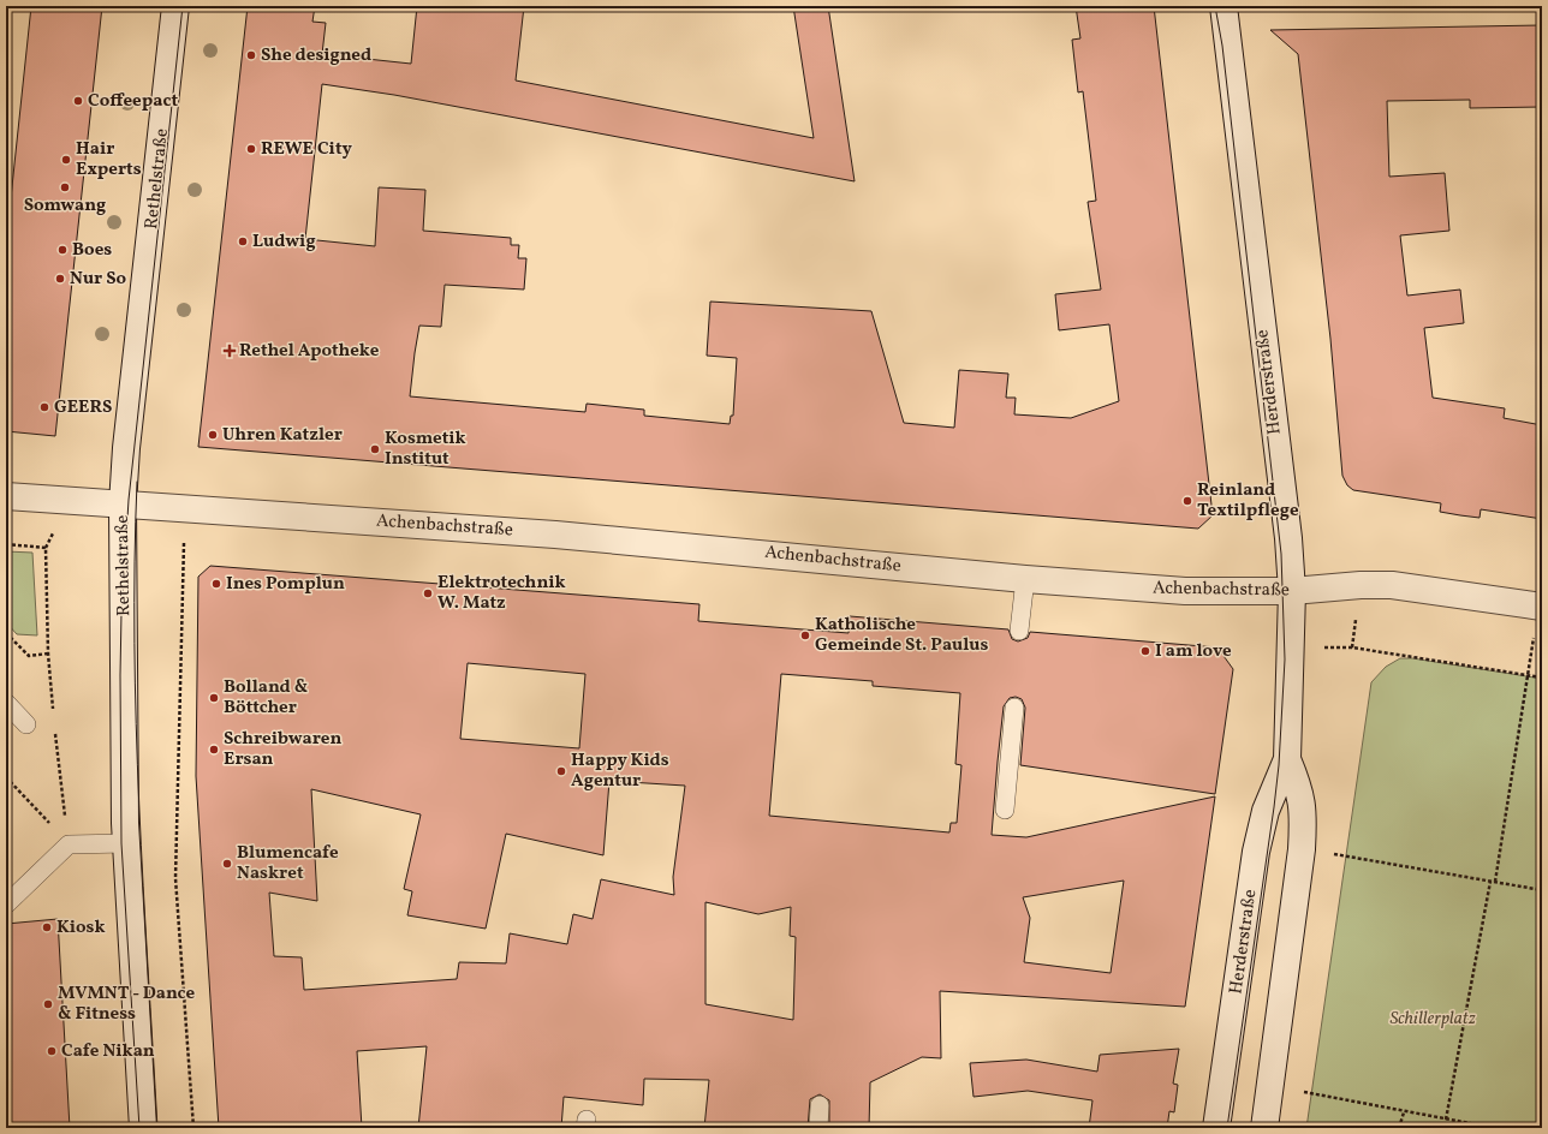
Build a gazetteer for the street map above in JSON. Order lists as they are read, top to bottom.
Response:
{
  "streets": {
    "street": ["Rethelstraße", "Herderstraße", "Achenbachstraße"]
  },
  "crossings": [
    ["Rethelstraße", "Achenbachstraße"],
    ["Herderstraße", "Achenbachstraße"]
  ],
  "parks": ["Schillerplatz"],
  "places": {
    "other": [
      "She designed",
      "Coffeepact",
      "REWE City",
      "Hair Experts",
      "Somwang",
      "Ludwig",
      "Boes",
      "Nur So",
      "GEERS",
      "Uhren Katzler",
      "Kosmetik Institut",
      "Reinland Textilpflege",
      "Ines Pomplun",
      "Elektrotechnik W. Matz",
      "Katholische Gemeinde St. Paulus",
      "I am love",
      "Bolland & Böttcher",
      "Schreibwaren Ersan",
      "Happy Kids Agentur",
      "Blumencafe Naskret",
      "Kiosk",
      "MVMNT - Dance & Fitness",
      "Cafe Nikan"
    ],
    "health": ["Rethel Apotheke"]
  }
}
